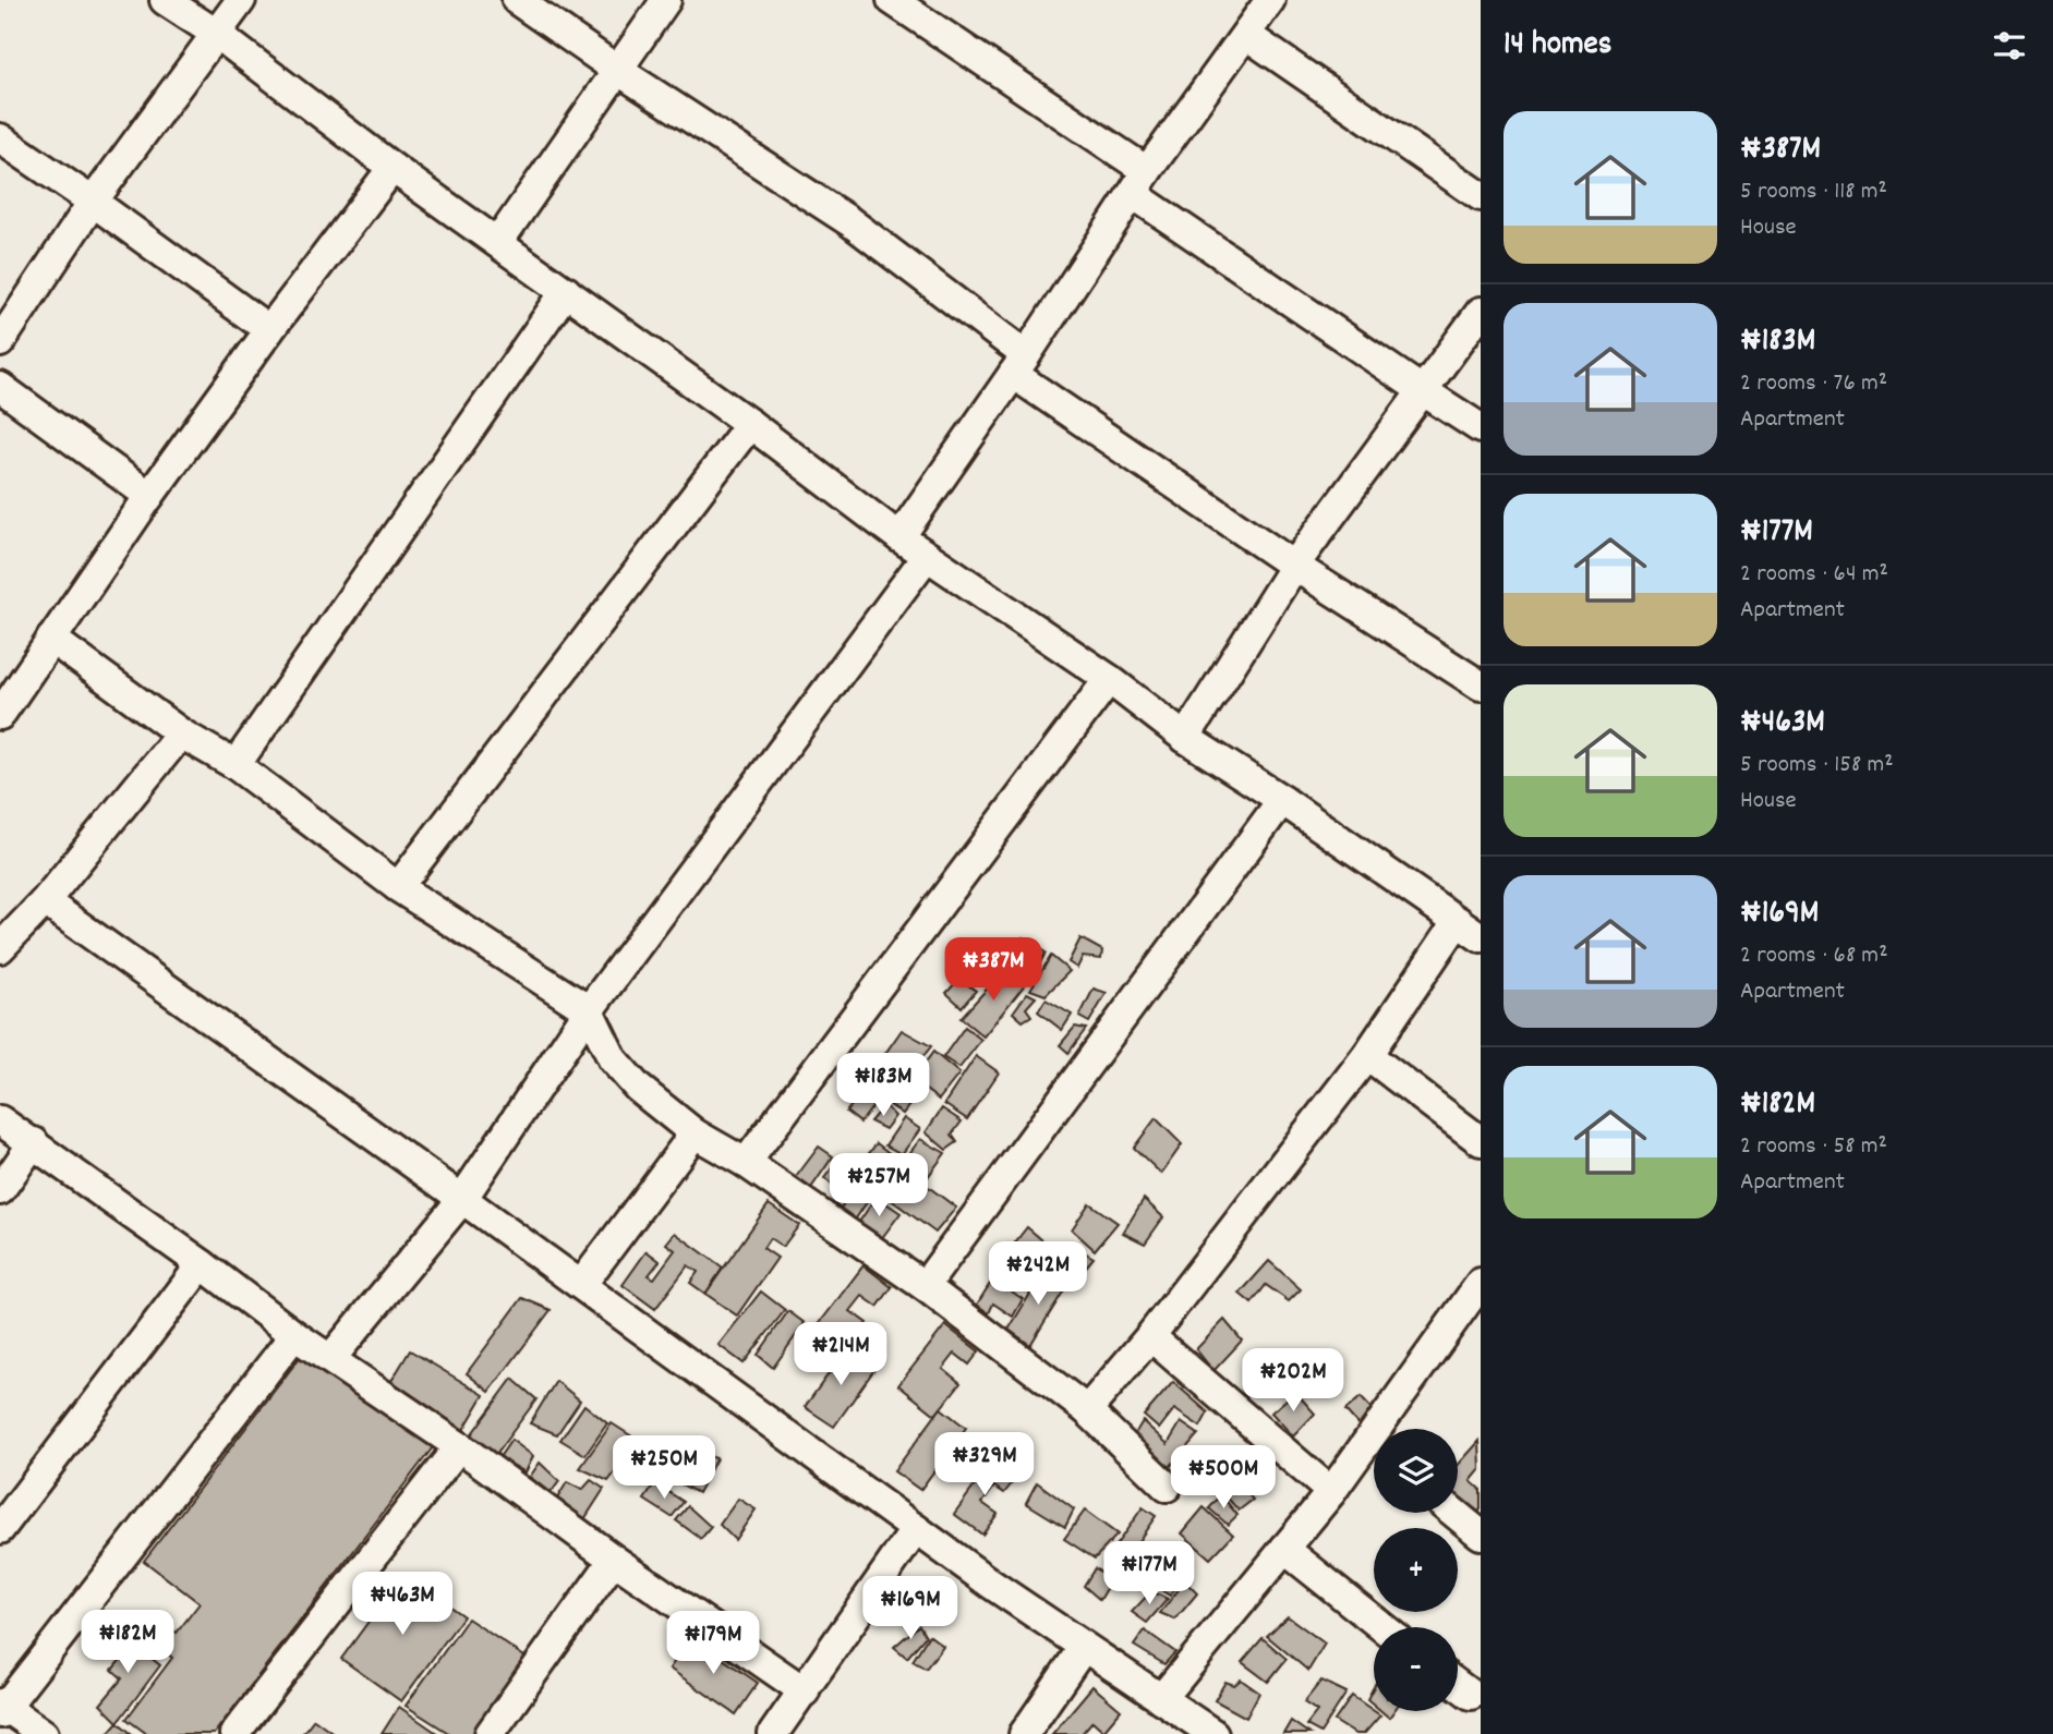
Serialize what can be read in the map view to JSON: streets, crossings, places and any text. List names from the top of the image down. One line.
{"page":{"heading":"14 homes","list":[{"name":"₦387M","note":"5 rooms · 118 m² · House"},{"name":"₦183M","note":"2 rooms · 76 m² · Apartment"},{"name":"₦177M","note":"2 rooms · 64 m² · Apartment"},{"name":"₦463M","note":"5 rooms · 158 m² · House"},{"name":"₦169M","note":"2 rooms · 68 m² · Apartment"},{"name":"₦182M","note":"2 rooms · 58 m² · Apartment"}],"price":["₦387M","₦183M","₦257M","₦242M","₦214M","₦202M","₦329M","₦250M","₦500M","₦177M","₦463M","₦169M","₦182M","₦179M"],"map_buttons":["+","−"]}}
